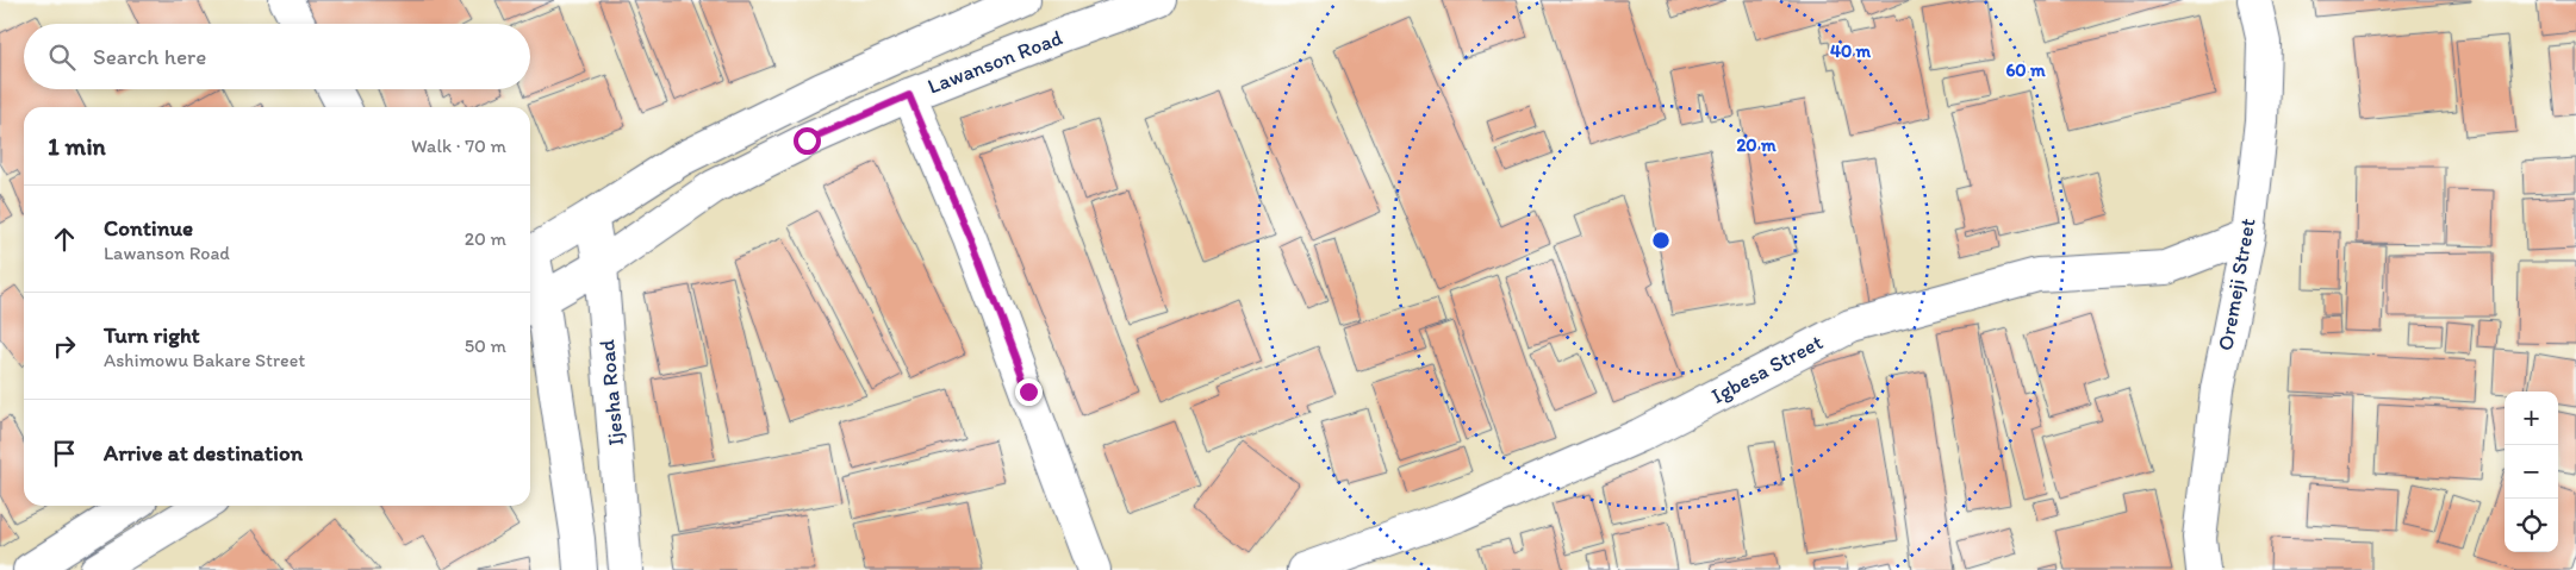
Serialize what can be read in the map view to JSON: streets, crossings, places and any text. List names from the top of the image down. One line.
{"streets":{"street":["Lawanson Road","Oremeji Street","Igbesa Street","Ijesha Road"]},"crossings":[["Lawanson Road","Ijesha Road"],["Oremeji Street","Igbesa Street"]],"page":{"search":"Search here","heading":["1 min","Walk · 70 m"],"list":[["Continue","Lawanson Road","20 m"],["Turn right","Ashimowu Bakare Street","50 m"],"Arrive at destination"],"map_buttons":["+","−"]},"rings":["40 m","60 m","20 m"]}
